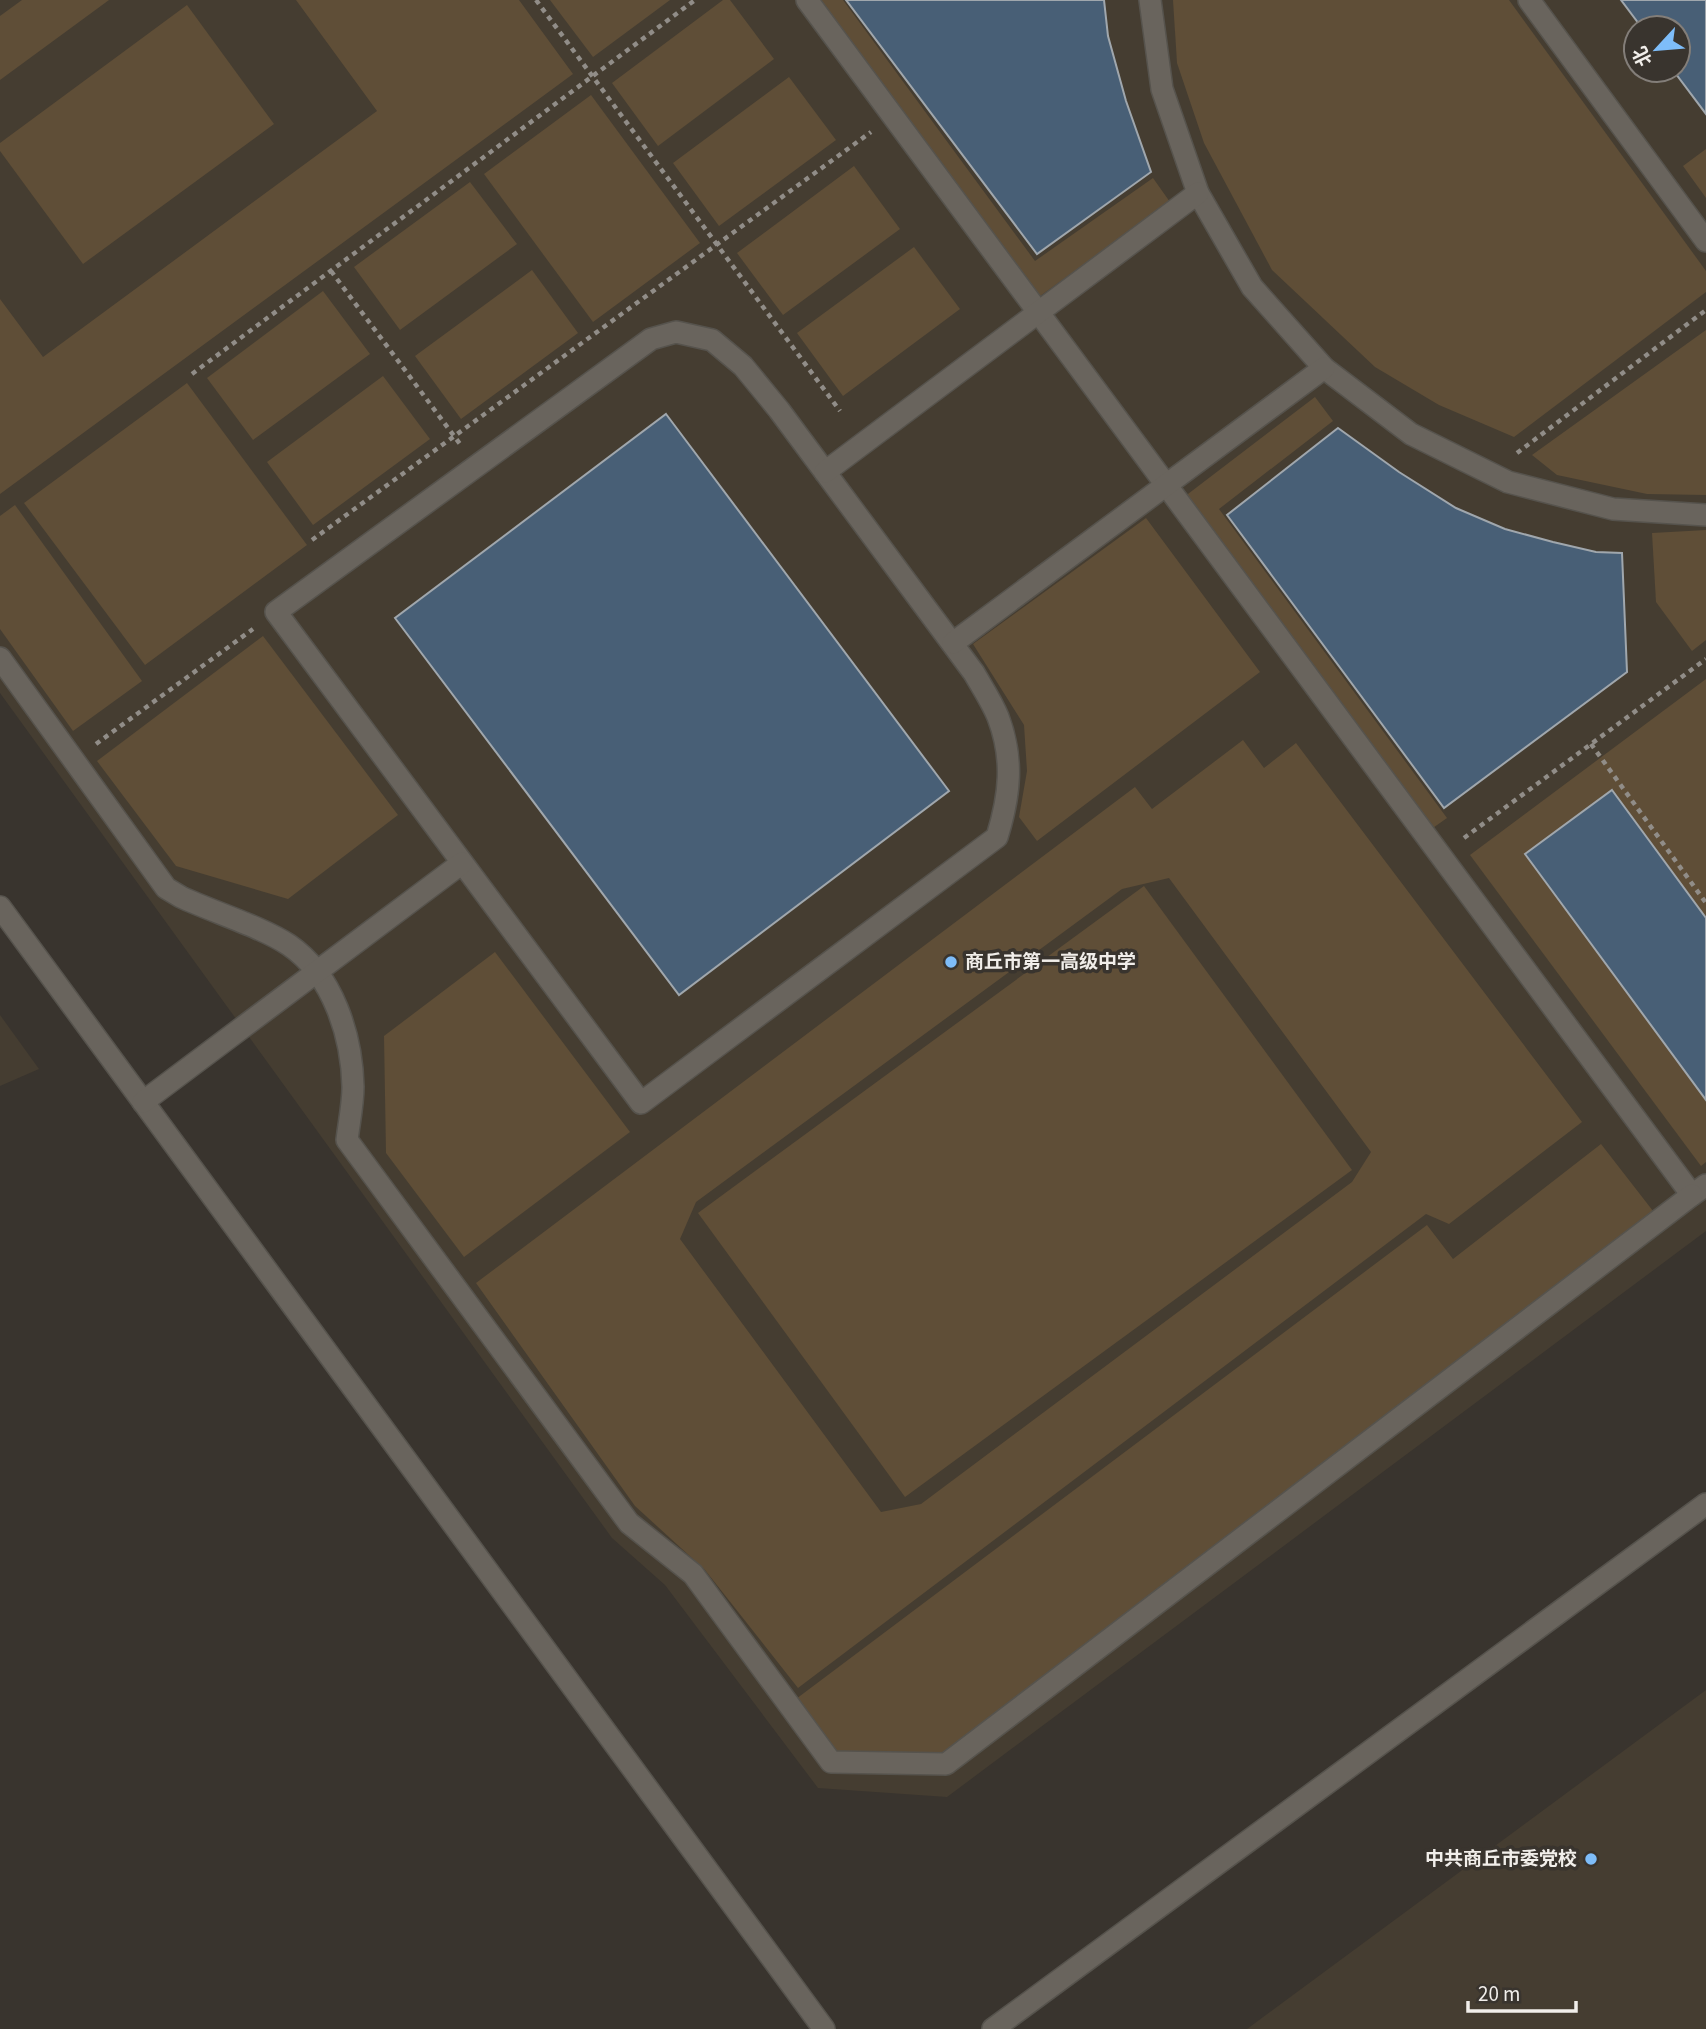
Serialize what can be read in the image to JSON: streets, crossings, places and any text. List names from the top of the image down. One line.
{"places":["商丘市第一高级中学","中共商丘市委党校"],"scale_bar":"20 m","north":"bottom left"}
